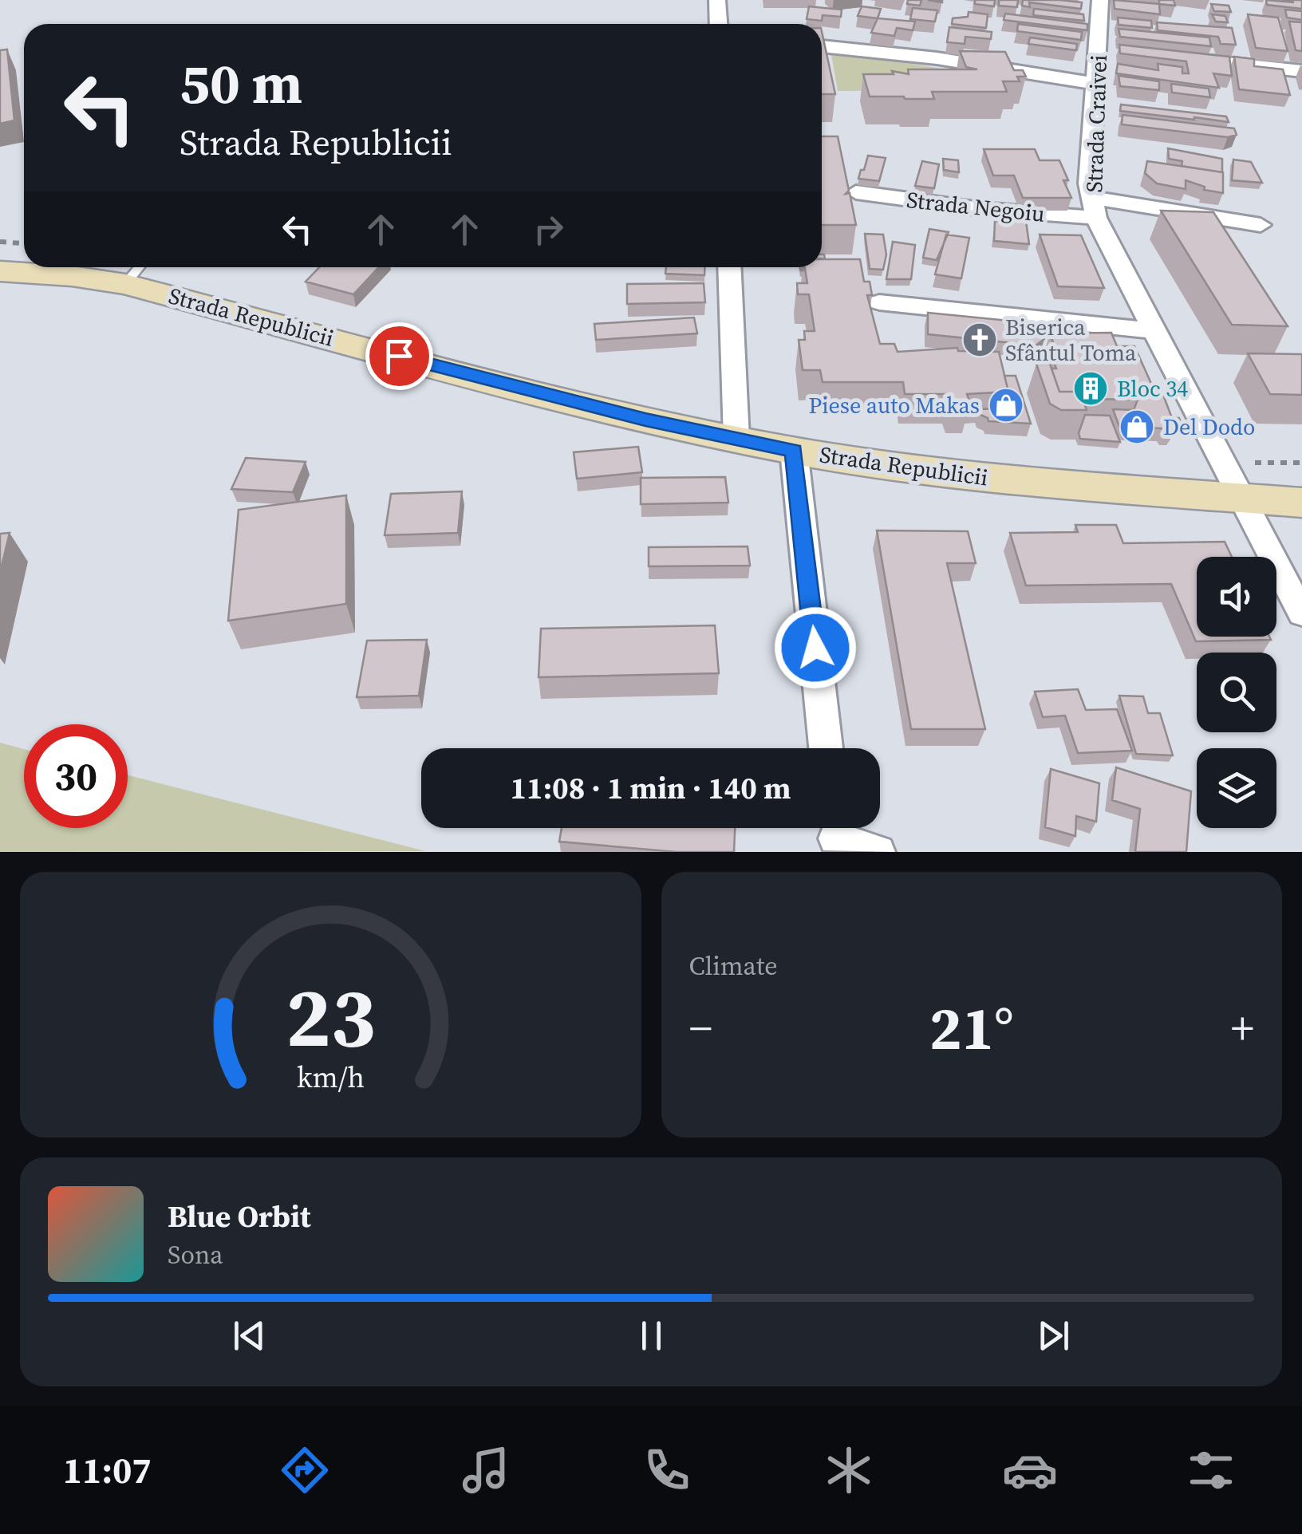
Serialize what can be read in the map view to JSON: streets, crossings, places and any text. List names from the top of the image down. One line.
{"streets":{"main road":["Strada Republicii"],"street":["Strada Craivei","Strada Negoiu"]},"crossings":[["Strada Craivei","Strada Negoiu"],["Strada Craivei","Strada Republicii"]],"places":{"church":["Biserica Sfântul Toma"],"building":["Bloc 34"],"shop":["Piese auto Makas","Del Dodo"]},"page":{"turn":["50 m","Strada Republicii"],"limit":"30","trip":"11:08 · 1 min · 140 m","tile":"Climate","heat":["−","21°","+"],"song":["Blue Orbit","Sona"],"tabs":"11:07","gauge":["23","km/h"]}}
